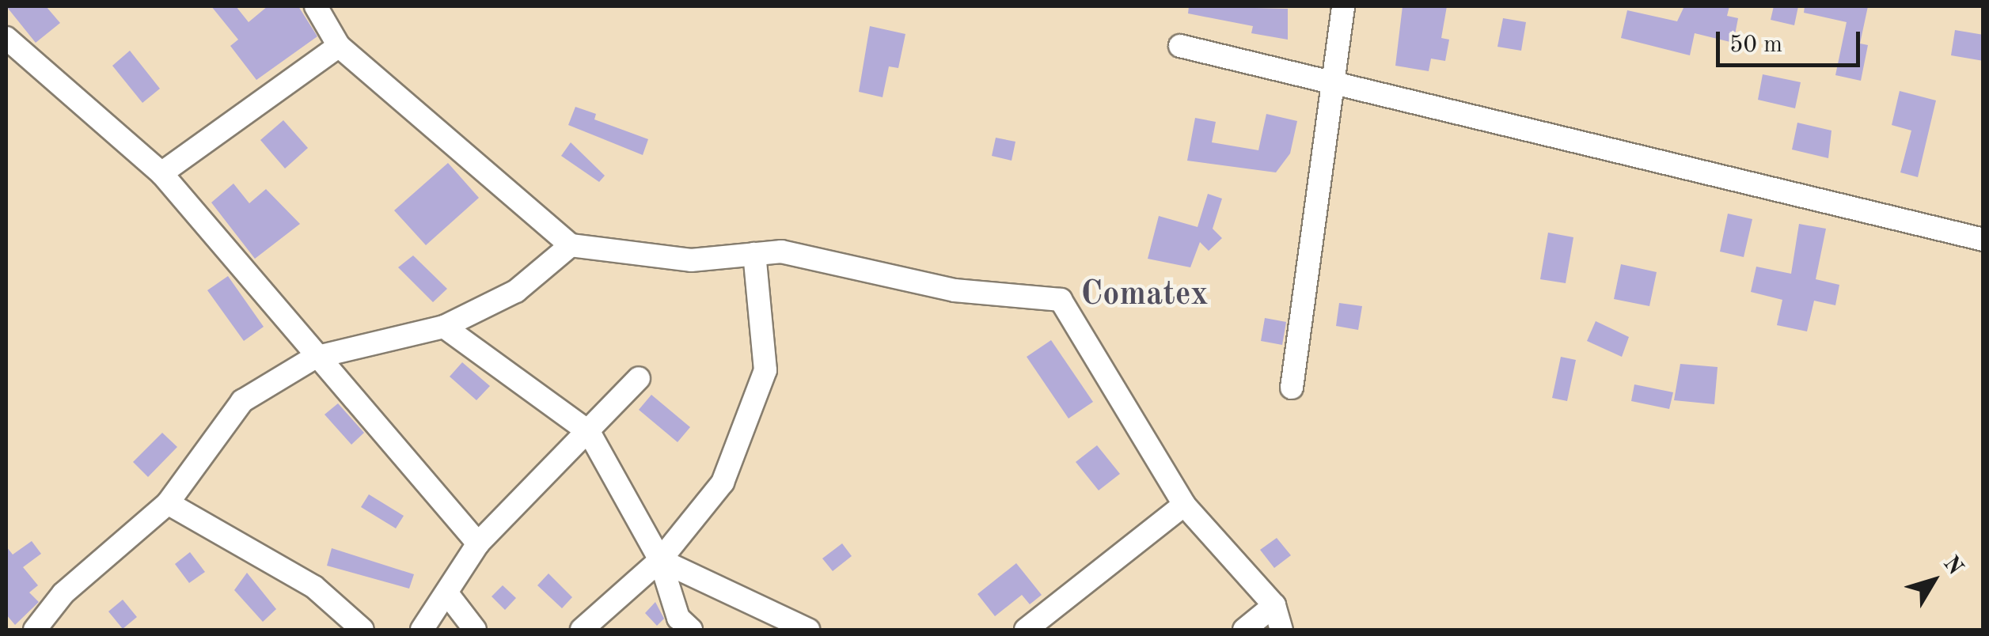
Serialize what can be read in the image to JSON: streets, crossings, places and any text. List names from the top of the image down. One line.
{"districts":["Comatex"],"scale_bar":"50 m","north":"top right"}
